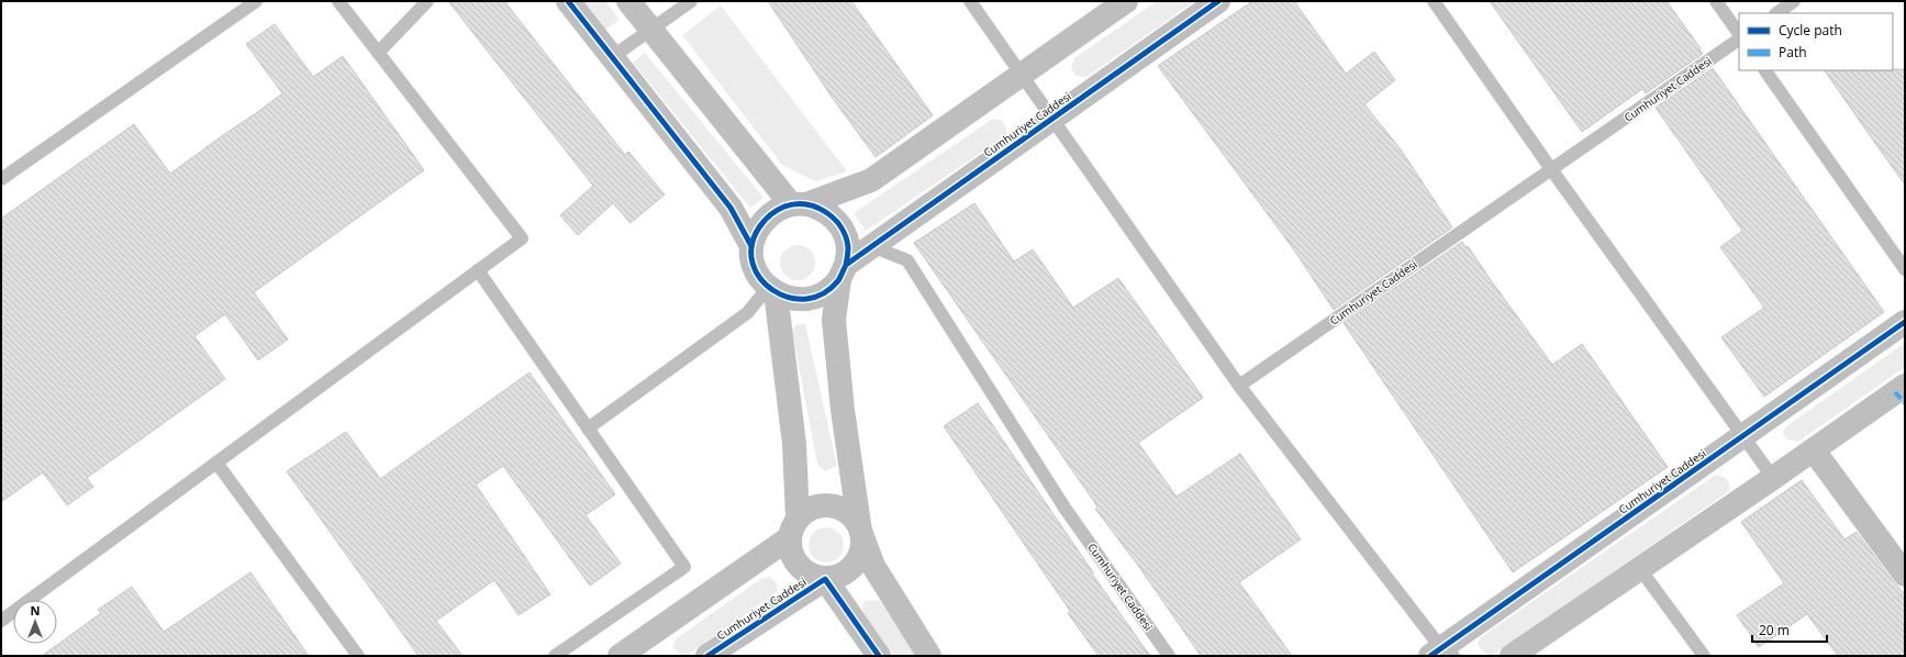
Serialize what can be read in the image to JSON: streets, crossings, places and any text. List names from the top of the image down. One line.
{"streets":{"street":["Cumhuriyet Caddesi"]},"legend":["Cycle path","Path"],"scale_bar":"20 m","north":"top"}
